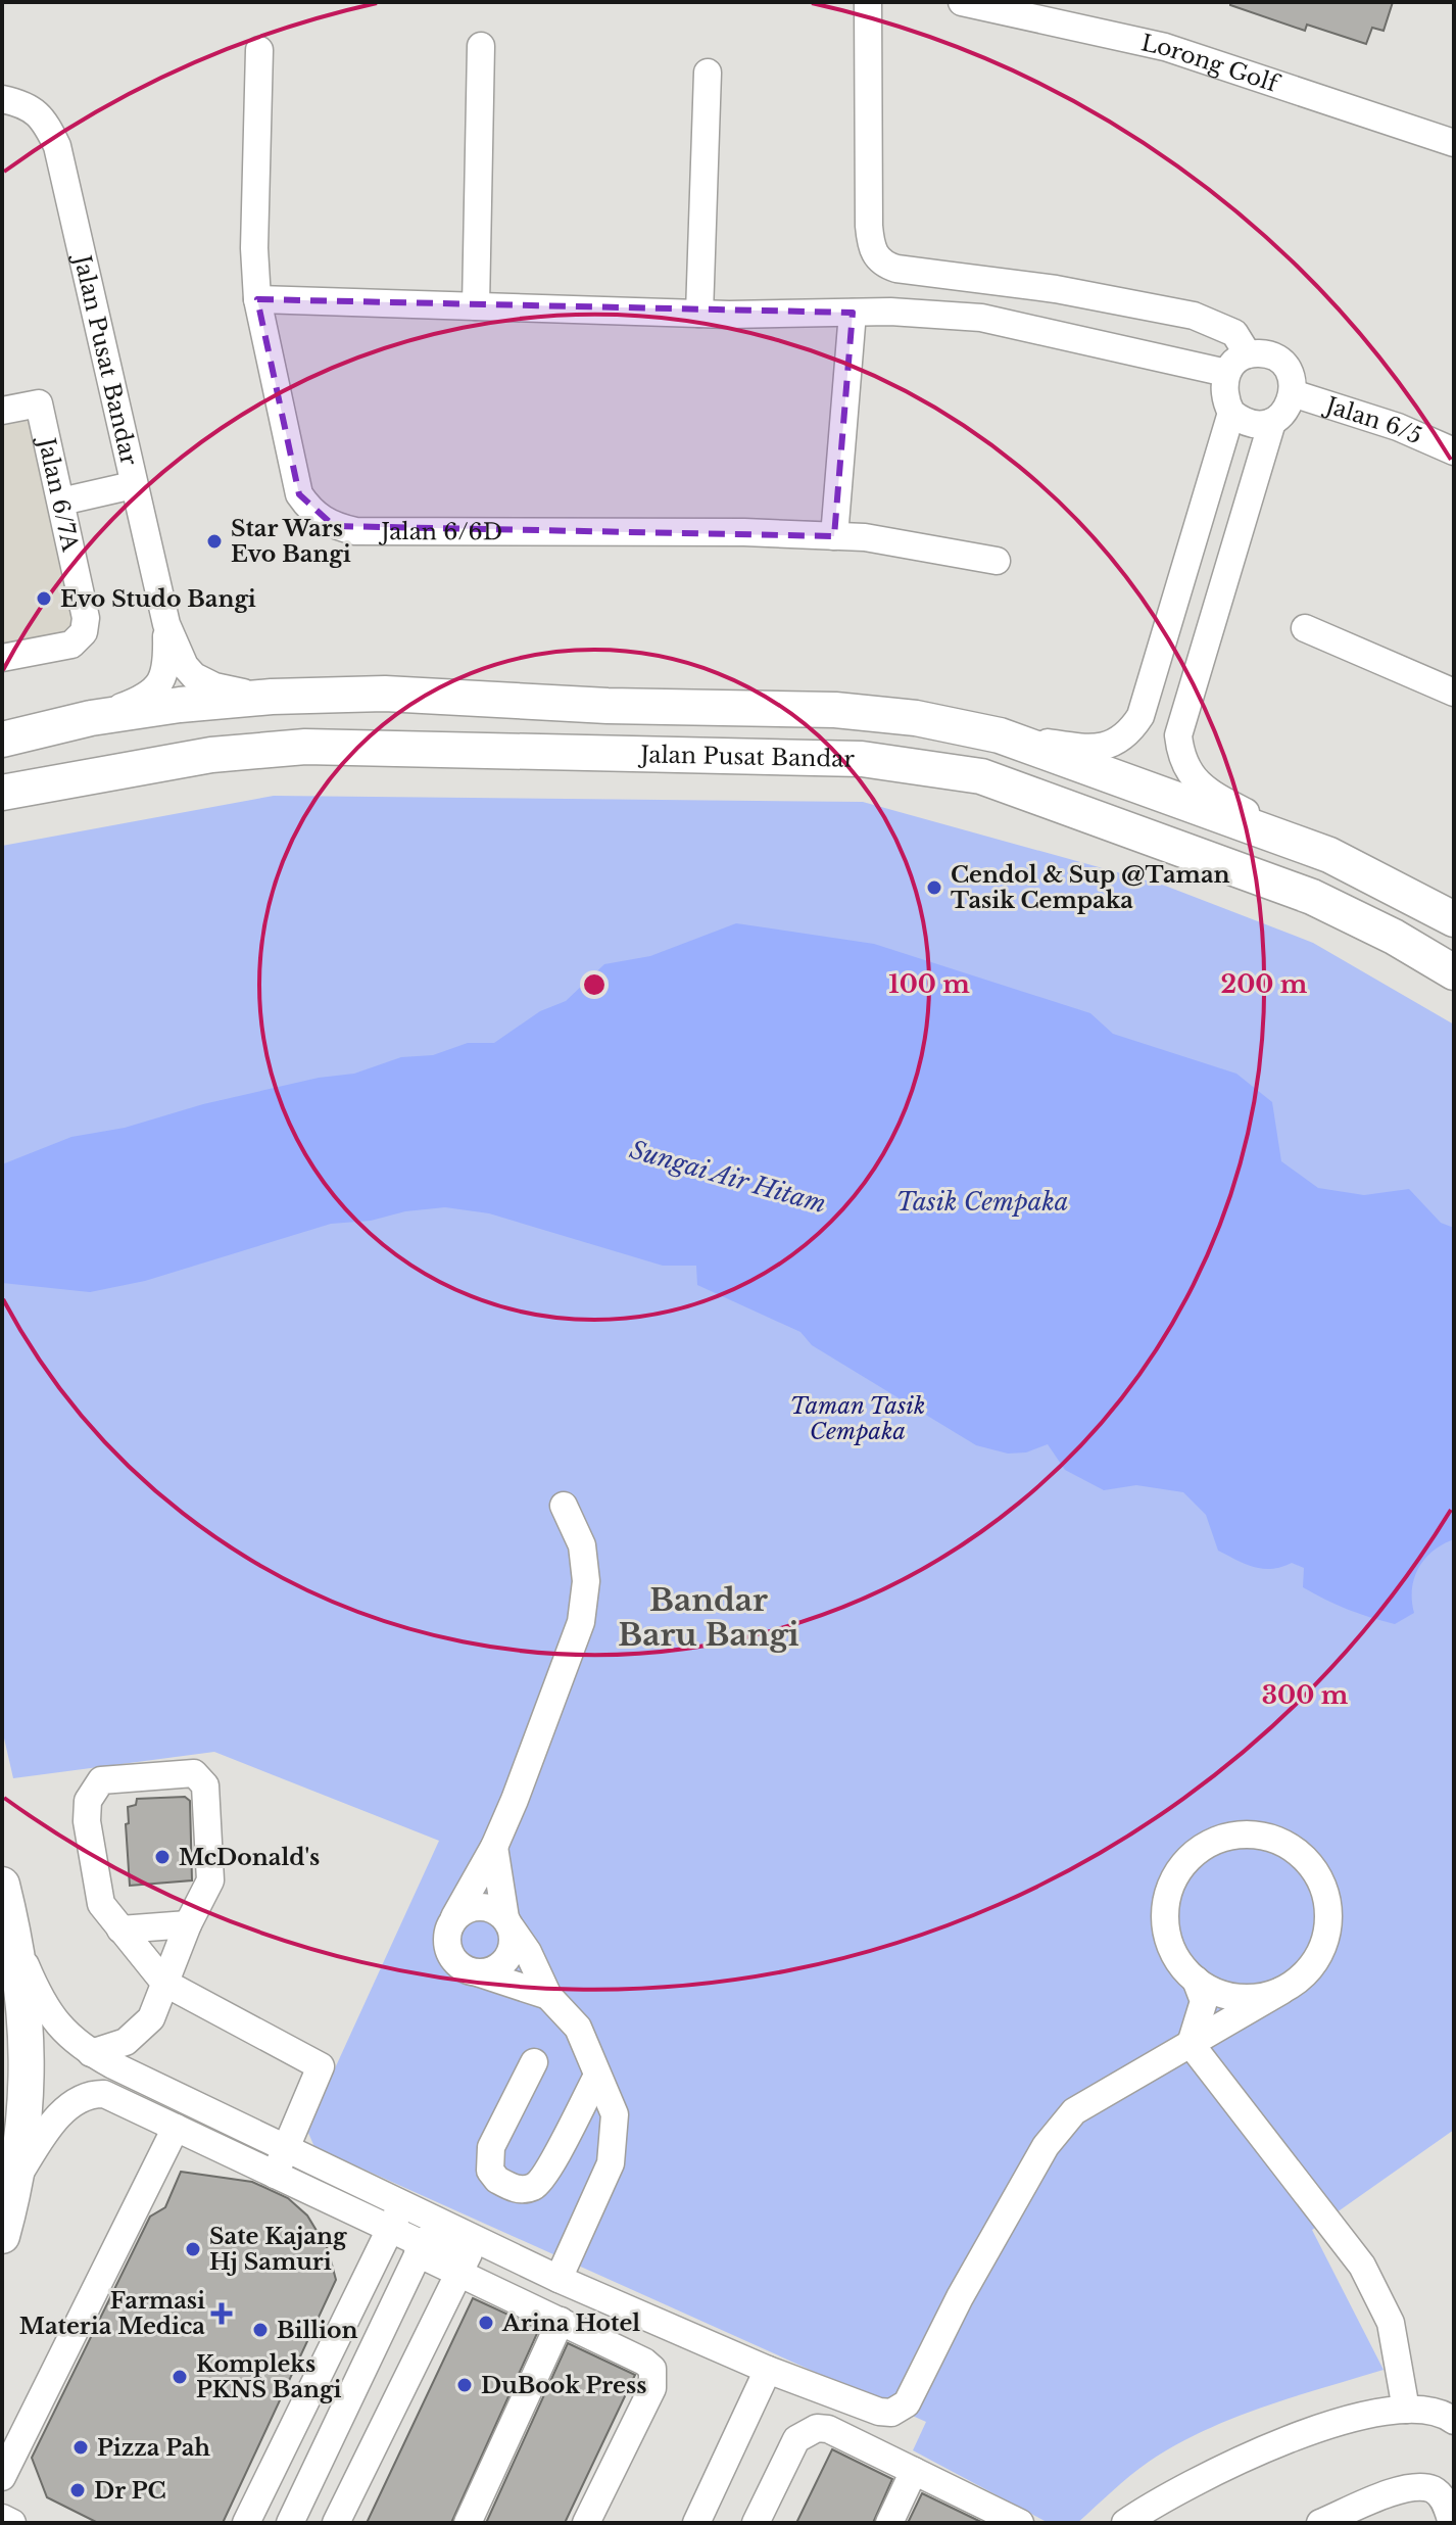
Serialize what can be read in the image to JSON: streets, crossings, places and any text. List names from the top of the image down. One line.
{"streets":{"main road":["Jalan Pusat Bandar"],"street":["Lorong Golf","Jalan 6/5","Jalan 6/7A","Jalan 6/6D"]},"districts":["Bandar Baru Bangi"],"water":["Sungai Air Hitam","Tasik Cempaka"],"parks":["Taman Tasik Cempaka"],"places":{"other":["Star Wars Evo Bangi","Evo Studo Bangi","Cendol & Sup @Taman Tasik Cempaka","McDonald's","Sate Kajang Hj Samuri","Arina Hotel","Billion","Kompleks PKNS Bangi","DuBook Press","Pizza Pah","Dr PC"],"health":["Farmasi Materia Medica"]},"rings":["100 m","200 m","300 m"]}
